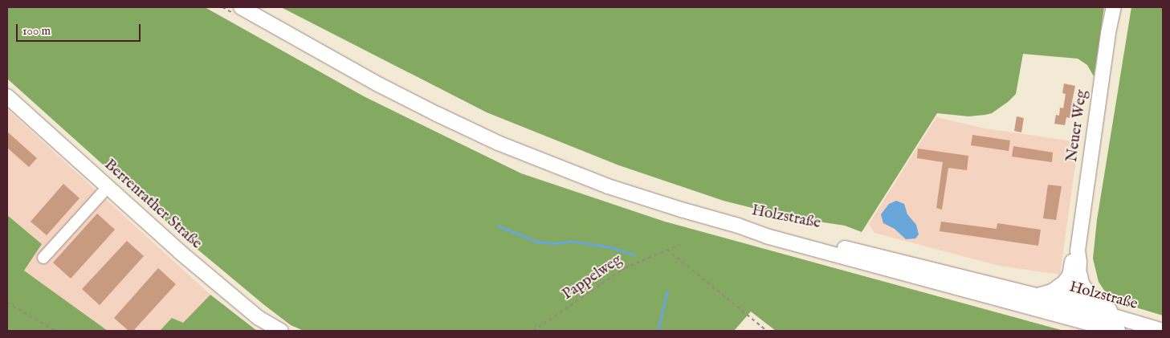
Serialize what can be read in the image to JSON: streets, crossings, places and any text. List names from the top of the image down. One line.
{"streets":{"main road":["Neuer Weg","Berrenrather Straße","Holzstraße"],"path":["Pappelweg"]},"crossings":[["Neuer Weg","Holzstraße"]],"scale_bar":"100 m"}
